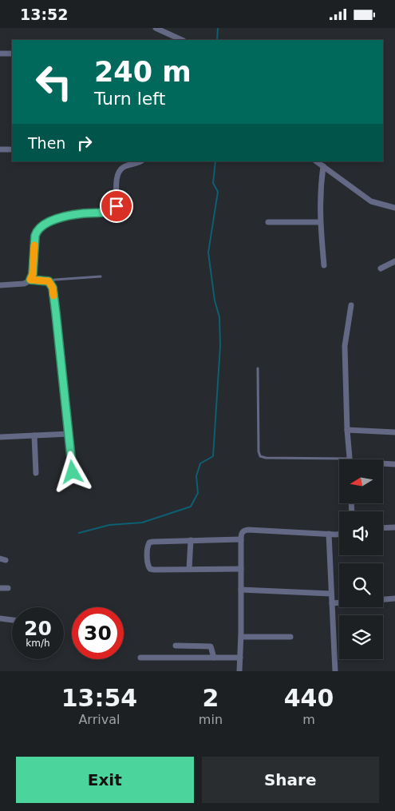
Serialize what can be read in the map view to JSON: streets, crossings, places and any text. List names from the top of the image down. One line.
{"north":"left","page":{"status":"13:52","turn":["240 m","Turn left"],"then":"Then","speed":"20 km/h","limit":"30","eta":["13:54","Arrival","2","min","440","m"],"buttons":["Exit","Share"]}}
